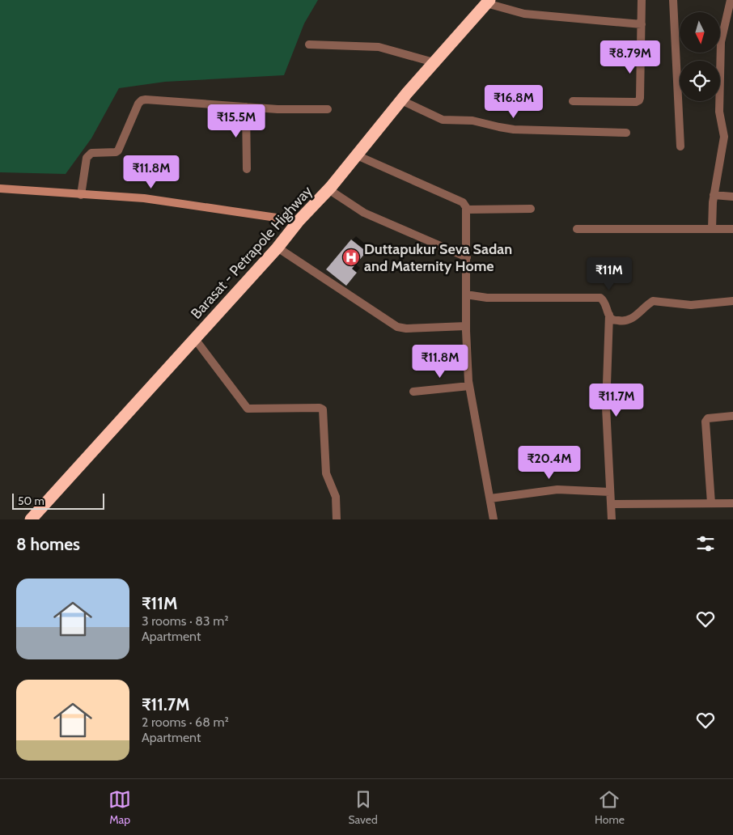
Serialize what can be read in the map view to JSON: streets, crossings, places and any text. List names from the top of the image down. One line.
{"streets":{"highway":["Barasat - Petrapole Highway"]},"places":{"hospital":["Duttapukur Seva Sadan and Maternity Home"]},"scale_bar":"50 m","north":"bottom","page":{"price":["₹8.79M","₹16.8M","₹15.5M","₹11.8M","₹11M","₹11.8M","₹11.7M","₹20.4M"],"scale":"50 m","heading":"8 homes","list":[{"name":"₹11M","note":"3 rooms · 83 m² · Apartment"},{"name":"₹11.7M","note":"2 rooms · 68 m² · Apartment"}],"tabs":["Map","Saved","Home"]}}
